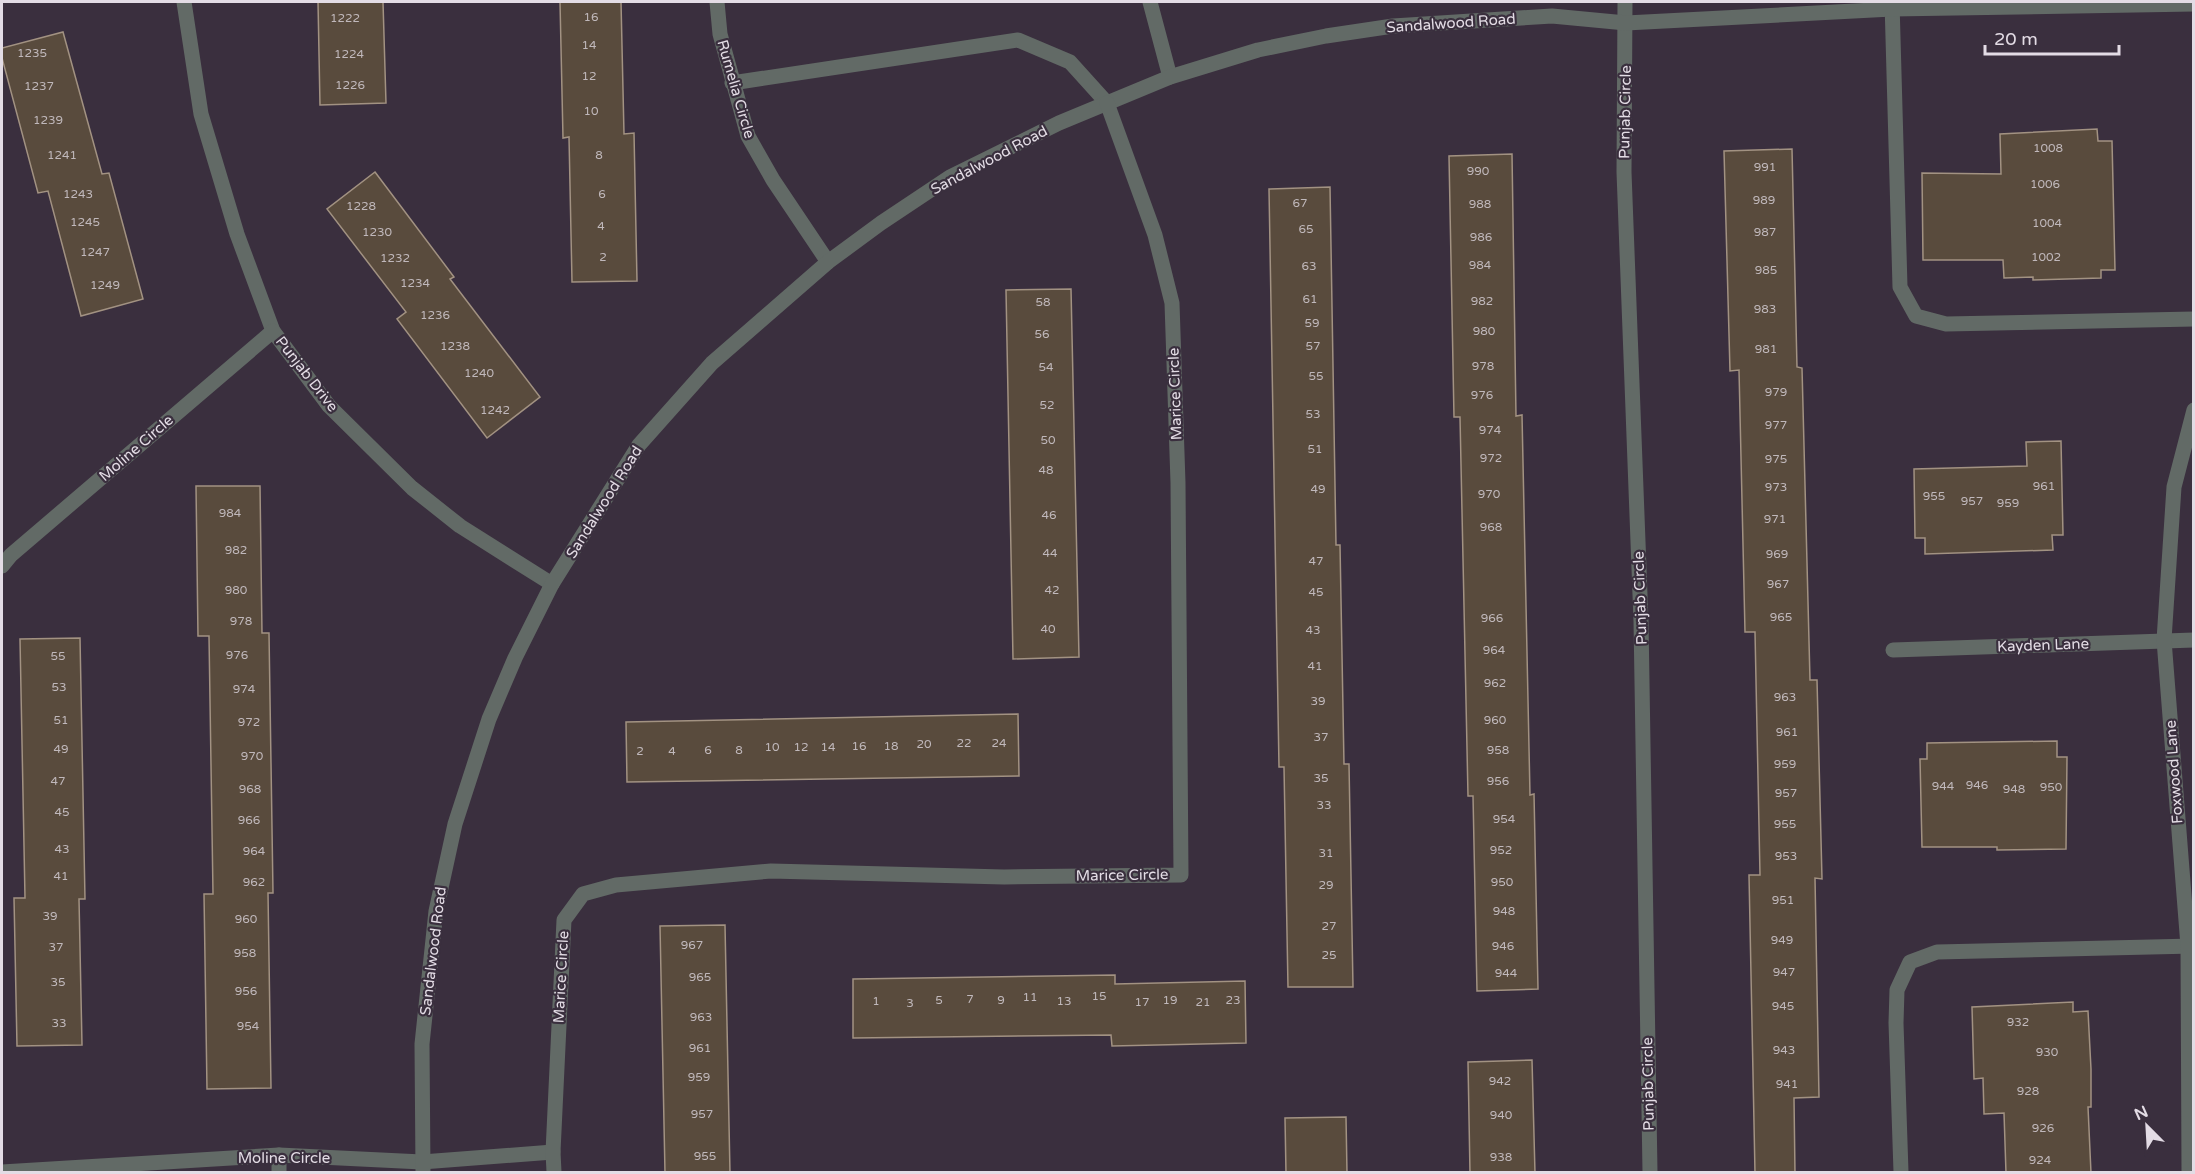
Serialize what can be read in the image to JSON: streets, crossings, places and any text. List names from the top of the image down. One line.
{"streets":{"street":["Sandalwood Road","Rumelia Circle","Punjab Circle","Punjab Drive","Marice Circle","Moline Circle","Kayden Lane","Foxwood Lane"]},"crossings":[["Sandalwood Road","Rumelia Circle"],["Sandalwood Road","Punjab Circle"],["Sandalwood Road","Punjab Drive"],["Sandalwood Road","Marice Circle"],["Sandalwood Road","Moline Circle"],["Punjab Drive","Moline Circle"],["Kayden Lane","Foxwood Lane"]],"house_numbers":["16","1222","14","1235","1224","12","1226","1237","10","1239","1008","1241","8","991","990","1006","1243","6","989","67","988","1228","1245","1004","4","65","1230","987","986","1247","2","1002","1232","984","63","985","1234","1249","61","982","58","983","1236","59","980","56","1238","57","981","978","54","1240","55","979","976","52","1242","53","977","974","50","51","972","975","48","961","973","49","970","955","957","959","984","46","971","968","982","44","969","47","967","980","42","45","965","966","978","40","43","964","976","55","41","962","53","974","963","39","51","960","972","961","37","22","24","20","16","18","10","12","14","49","6","8","958","2","4","970","959","35","47","956","946","944","950","968","948","957","33","45","954","966","955","43","952","964","31","953","41","962","950","29","951","948","39","960","27","949","967","946","37","958","25","947","944","965","35","956","15","11","7","5","9","19","23","1","13","17","21","3","945","963","932","33","954","961","943","930","959","942","941","928","957","940","926","955","938","924"],"scale_bar":"20 m","north":"top left"}
